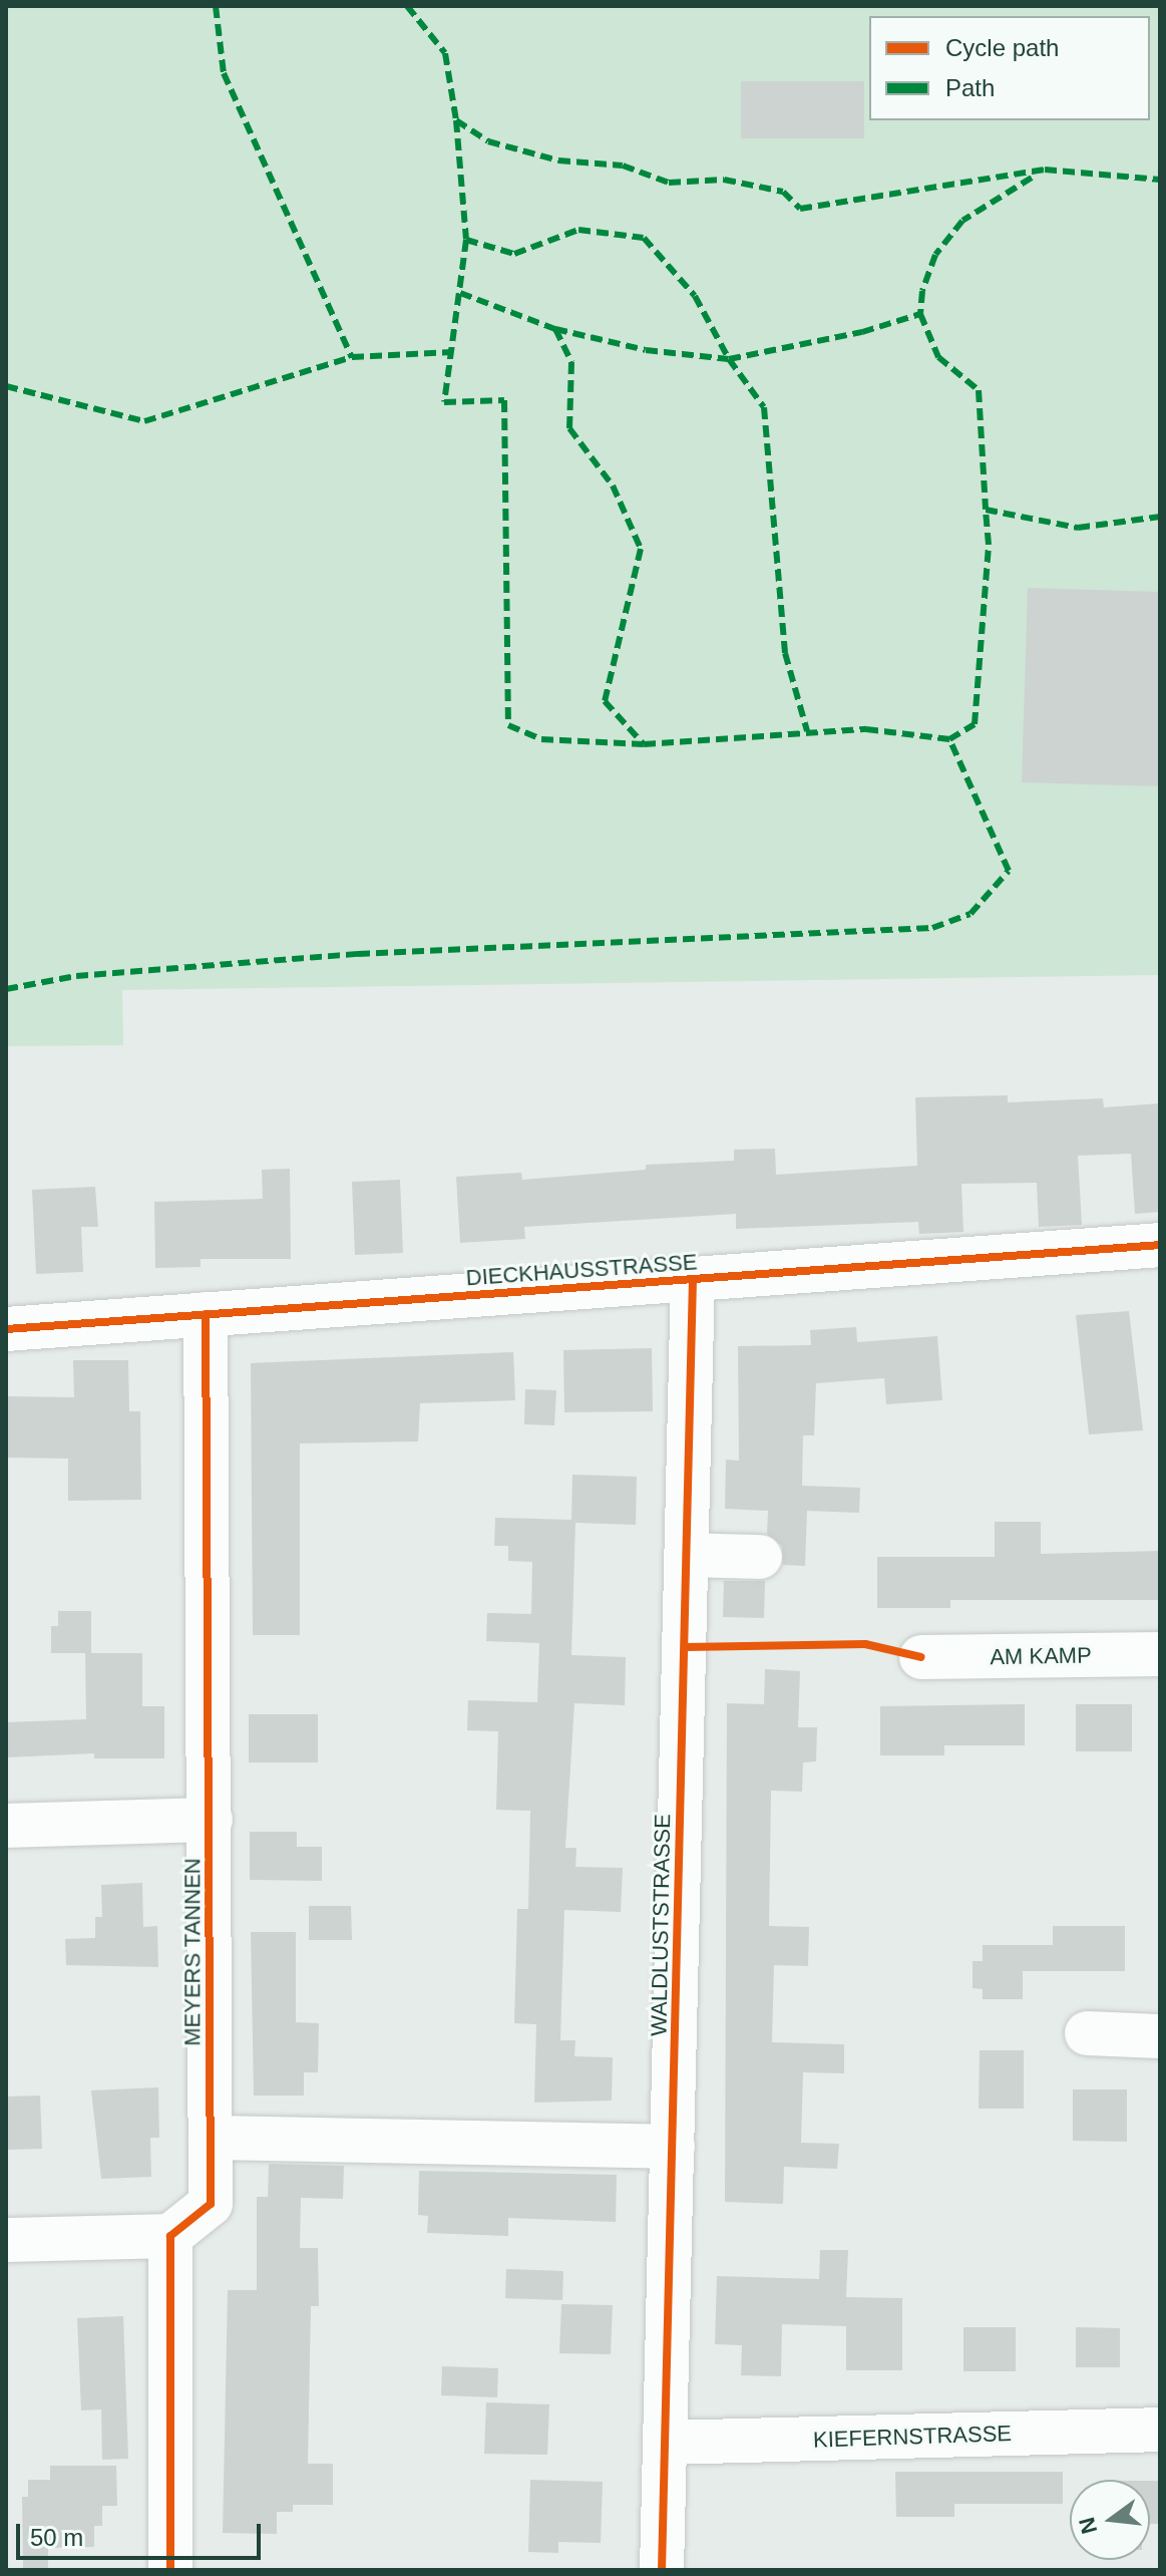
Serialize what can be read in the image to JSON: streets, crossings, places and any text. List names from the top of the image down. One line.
{"streets":{"street":["DIECKHAUSSTRASSE","AM KAMP","WALDLUSTSTRASSE","MEYERS TANNEN","KIEFERNSTRASSE"]},"crossings":[["DIECKHAUSSTRASSE","WALDLUSTSTRASSE"],["DIECKHAUSSTRASSE","MEYERS TANNEN"],["WALDLUSTSTRASSE","KIEFERNSTRASSE"]],"legend":["Cycle path","Path"],"scale_bar":"50 m","north":"left"}
